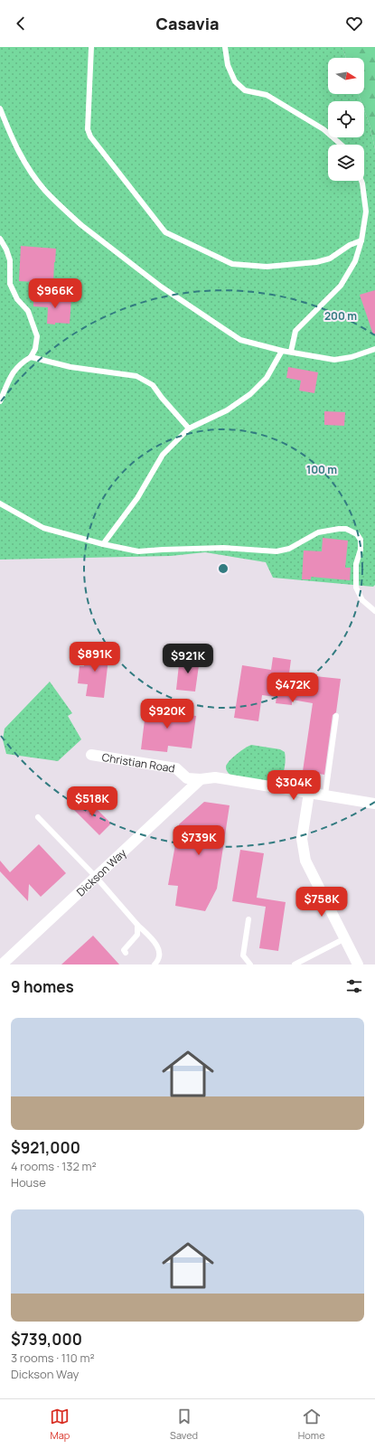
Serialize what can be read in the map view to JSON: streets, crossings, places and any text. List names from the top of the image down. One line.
{"streets":{"street":["Christian Road","Dickson Way"]},"crossings":[["Christian Road","Dickson Way"]],"north":"right","page":{"header":"Casavia","price":["$966K","$891K","$921K","$472K","$920K","$304K","$518K","$739K","$758K"],"heading":"9 homes","list":[{"name":"$921,000","note":"4 rooms · 132 m² · House"},{"name":"$739,000","note":"3 rooms · 110 m² · Dickson Way"}],"tabs":["Map","Saved","Home"]},"rings":["200 m","100 m"]}
